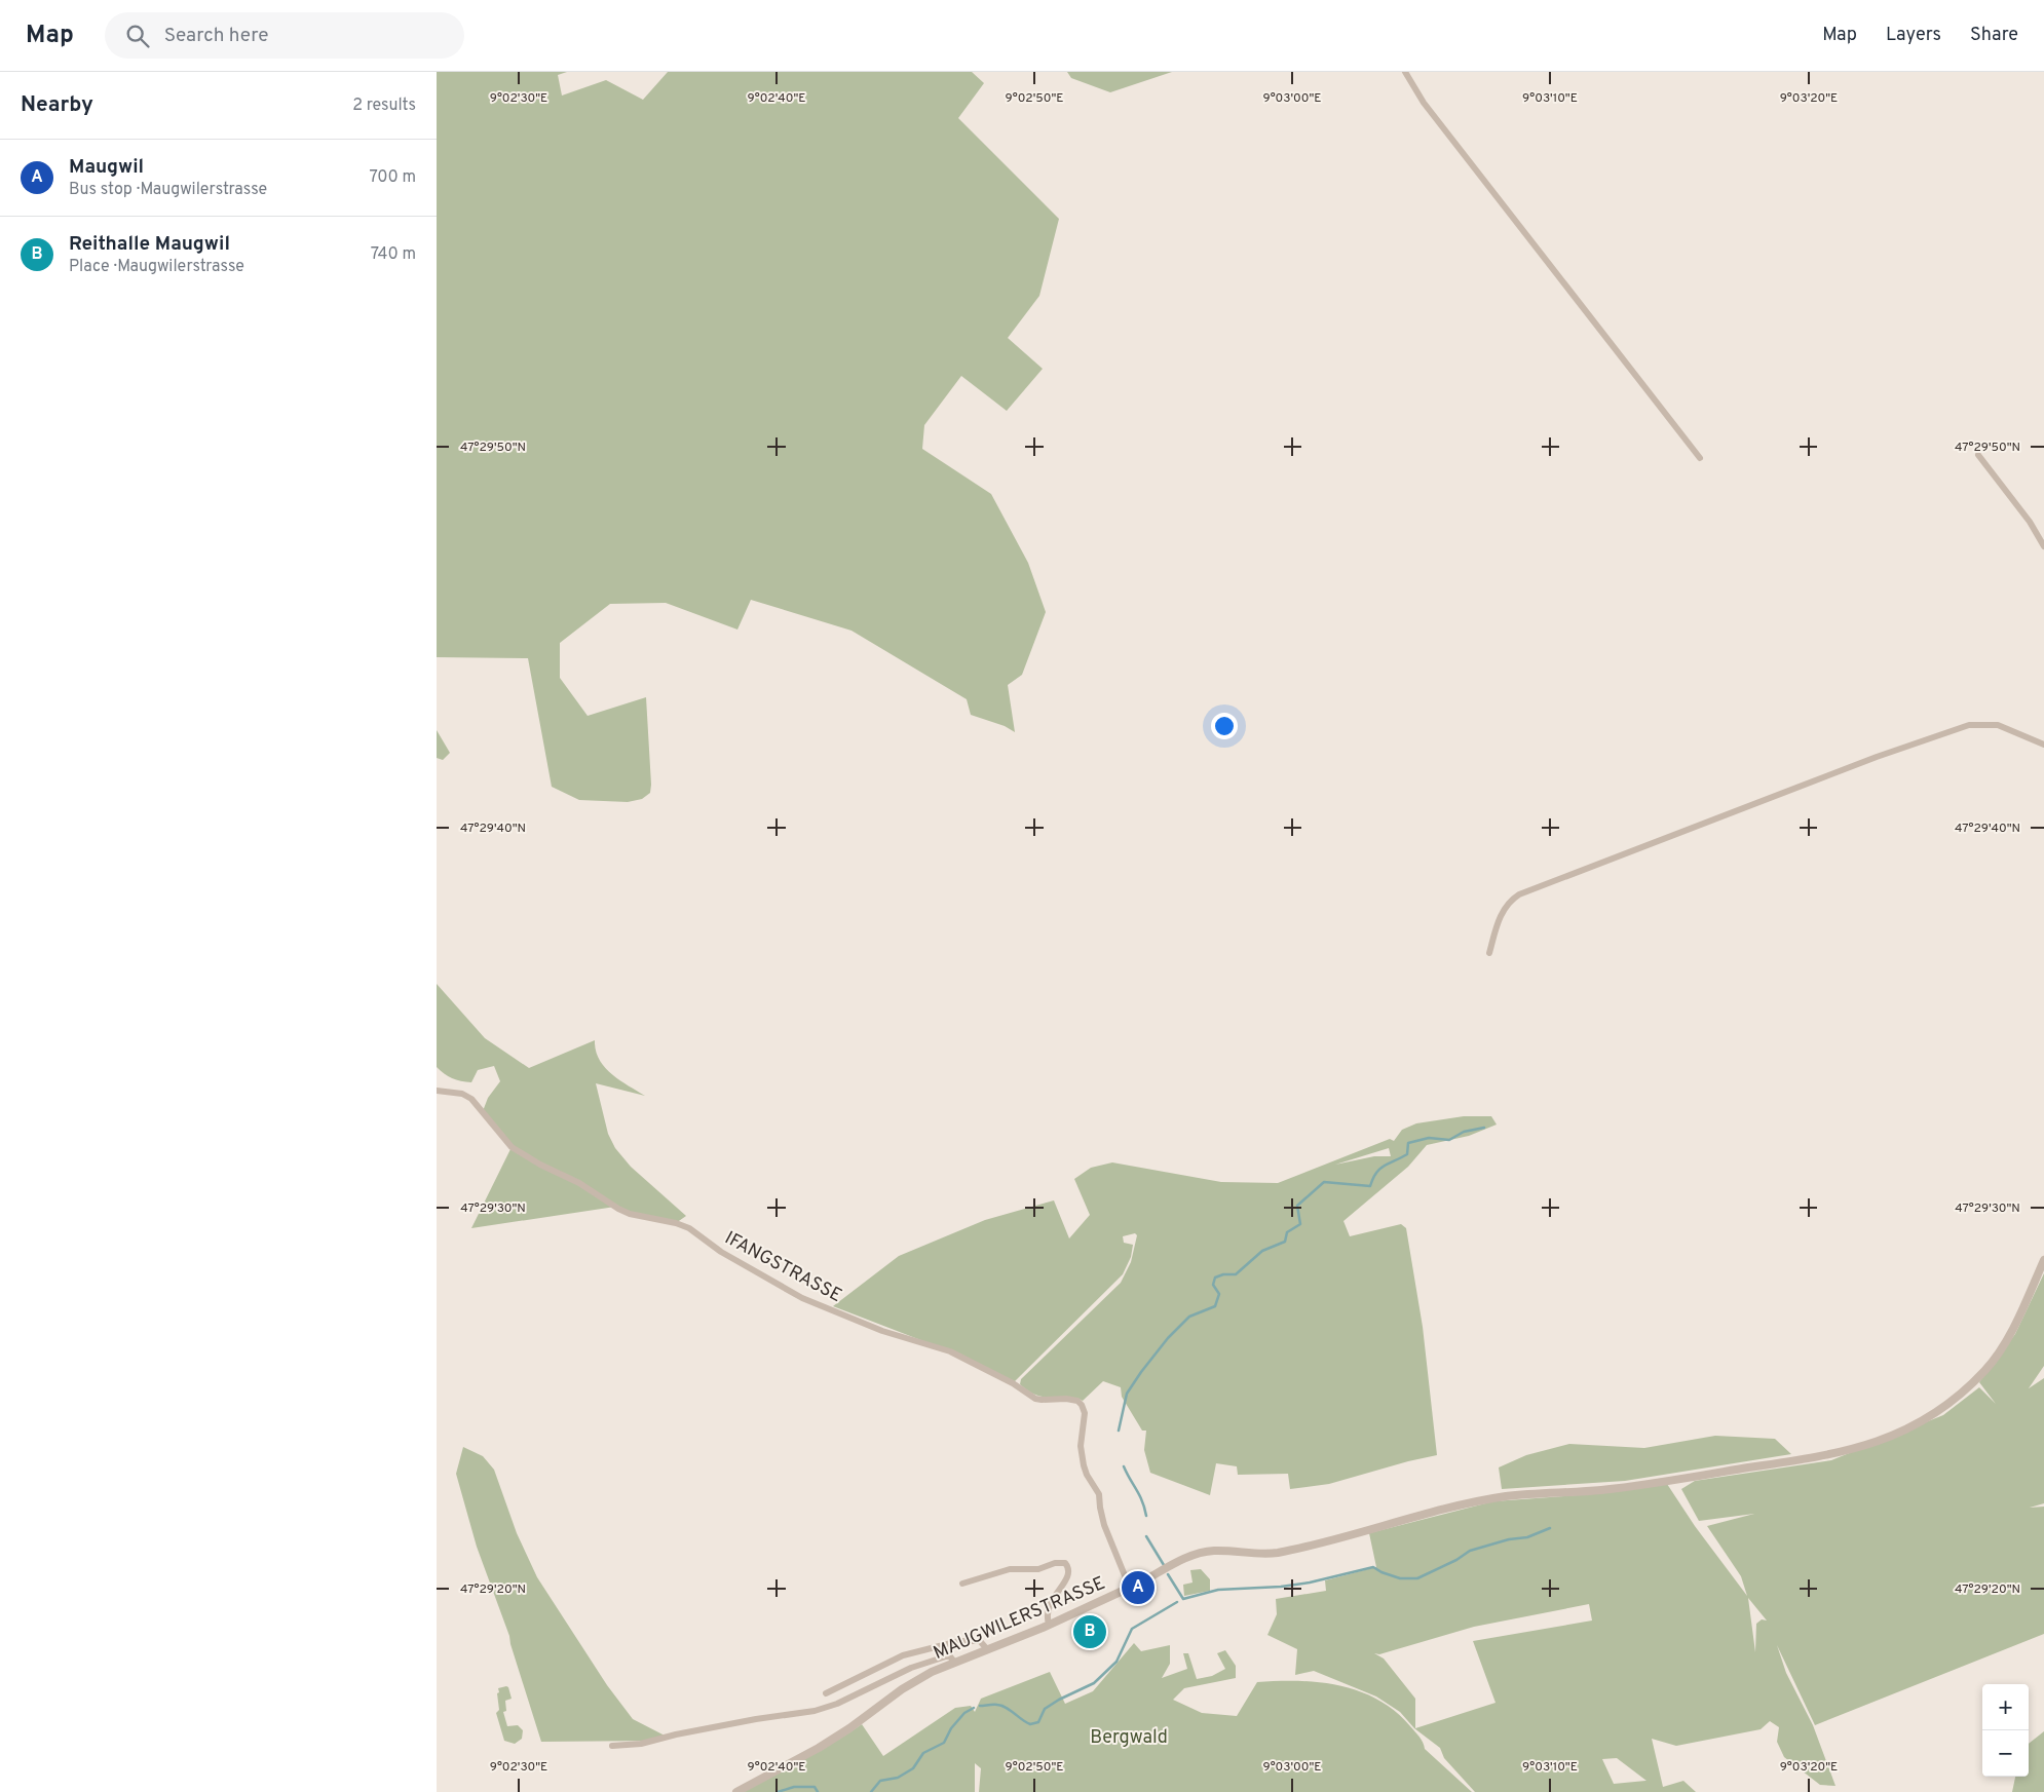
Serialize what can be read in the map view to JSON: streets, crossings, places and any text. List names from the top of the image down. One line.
{"streets":{"street":["IFANGSTRASSE","MAUGWILERSTRASSE"]},"crossings":[["IFANGSTRASSE","MAUGWILERSTRASSE"]],"parks":["Bergwald"],"page":{"header":"Map","search":"Search here","nav":["Map","Layers","Share"],"heading":["Nearby","2 results"],"list":[{"mark":"A","name":"Maugwil","note":"Bus stop · Maugwilerstrasse","value":"700 m"},{"mark":"B","name":"Reithalle Maugwil","note":"Place · Maugwilerstrasse","value":"740 m"}],"pins":["A","B"],"map_buttons":["+","−"]},"coordinates":["9°02'30\"E","9°02'40\"E","9°02'50\"E","9°03'00\"E","9°03'10\"E","9°03'20\"E","47°29'50\"N","47°29'40\"N","47°29'30\"N","47°29'20\"N"]}
